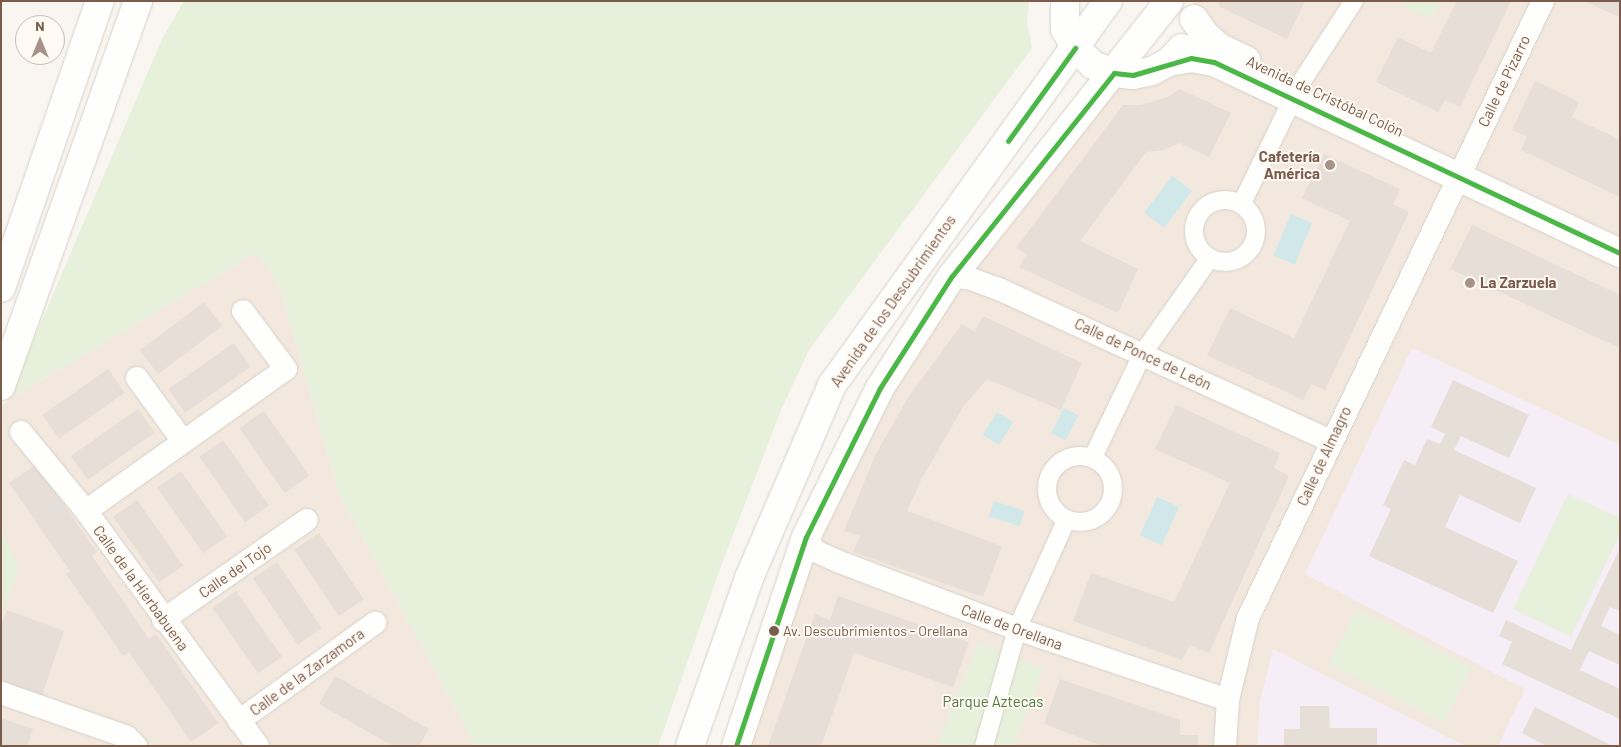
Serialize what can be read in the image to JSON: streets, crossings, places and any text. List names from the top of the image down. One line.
{"streets":{"street":["Calle de Pizarro","Avenida de Cristóbal Colón","Avenida de los Descubrimientos","Calle de Ponce de León","Calle de Almagro","Calle del Tojo","Calle de la Hierbabuena","Calle de Orellana","Calle de la Zarzamora"]},"crossings":[["Calle de Pizarro","Avenida de Cristóbal Colón"],["Calle de Pizarro","Calle de Almagro"],["Avenida de Cristóbal Colón","Calle de Almagro"],["Calle de Ponce de León","Calle de Almagro"],["Calle de Almagro","Calle de Orellana"],["Calle del Tojo","Calle de la Hierbabuena"],["Calle de la Hierbabuena","Calle de la Zarzamora"]],"parks":["Parque Aztecas"],"places":["Cafetería América","La Zarzuela","Av. Descubrimientos - Orellana"],"north":"top"}
